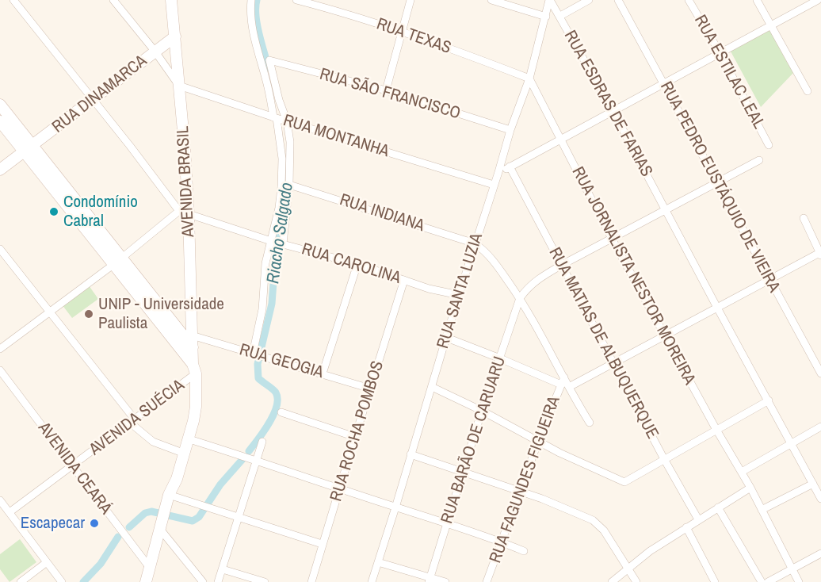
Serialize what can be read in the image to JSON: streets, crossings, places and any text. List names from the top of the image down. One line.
{"streets":{"street":["RUA TEXAS","RUA ESTILAC LEAL","RUA DINAMARCA","RUA SÃO FRANCISCO","RUA ESDRAS DE FARIAS","RUA MONTANHA","AVENIDA BRASIL","RUA PEDRO EUSTÁQUIO DE VIEIRA","RUA INDIANA","RUA CAROLINA","RUA JORNALISTA NESTOR MOREIRA","RUA SANTA LUZIA","RUA MATIAS DE ALBUQUERQUE","RUA GEOGIA","AVENIDA SUÉCIA","RUA ROCHA POMBOS","RUA BARÃO DE CARUARU","AVENIDA CEARÁ","RUA FAGUNDES FIGUEIRA"]},"crossings":[["RUA TEXAS","RUA JORNALISTA NESTOR MOREIRA"],["RUA TEXAS","RUA SANTA LUZIA"],["RUA DINAMARCA","AVENIDA BRASIL"],["RUA SÃO FRANCISCO","RUA MONTANHA"],["RUA SÃO FRANCISCO","RUA SANTA LUZIA"],["RUA ESDRAS DE FARIAS","RUA SANTA LUZIA"],["RUA MONTANHA","AVENIDA BRASIL"],["RUA MONTANHA","RUA SANTA LUZIA"],["AVENIDA BRASIL","RUA CAROLINA"],["AVENIDA BRASIL","RUA GEOGIA"],["AVENIDA BRASIL","AVENIDA SUÉCIA"],["AVENIDA BRASIL","AVENIDA CEARÁ"],["RUA INDIANA","RUA SANTA LUZIA"],["RUA CAROLINA","RUA SANTA LUZIA"],["RUA CAROLINA","RUA ROCHA POMBOS"],["RUA JORNALISTA NESTOR MOREIRA","RUA SANTA LUZIA"],["RUA GEOGIA","RUA ROCHA POMBOS"],["AVENIDA SUÉCIA","AVENIDA CEARÁ"]],"water":["Riacho Salgado"],"places":["Condomínio Cabral","UNIP - Universidade Paulista","Escapecar"]}
